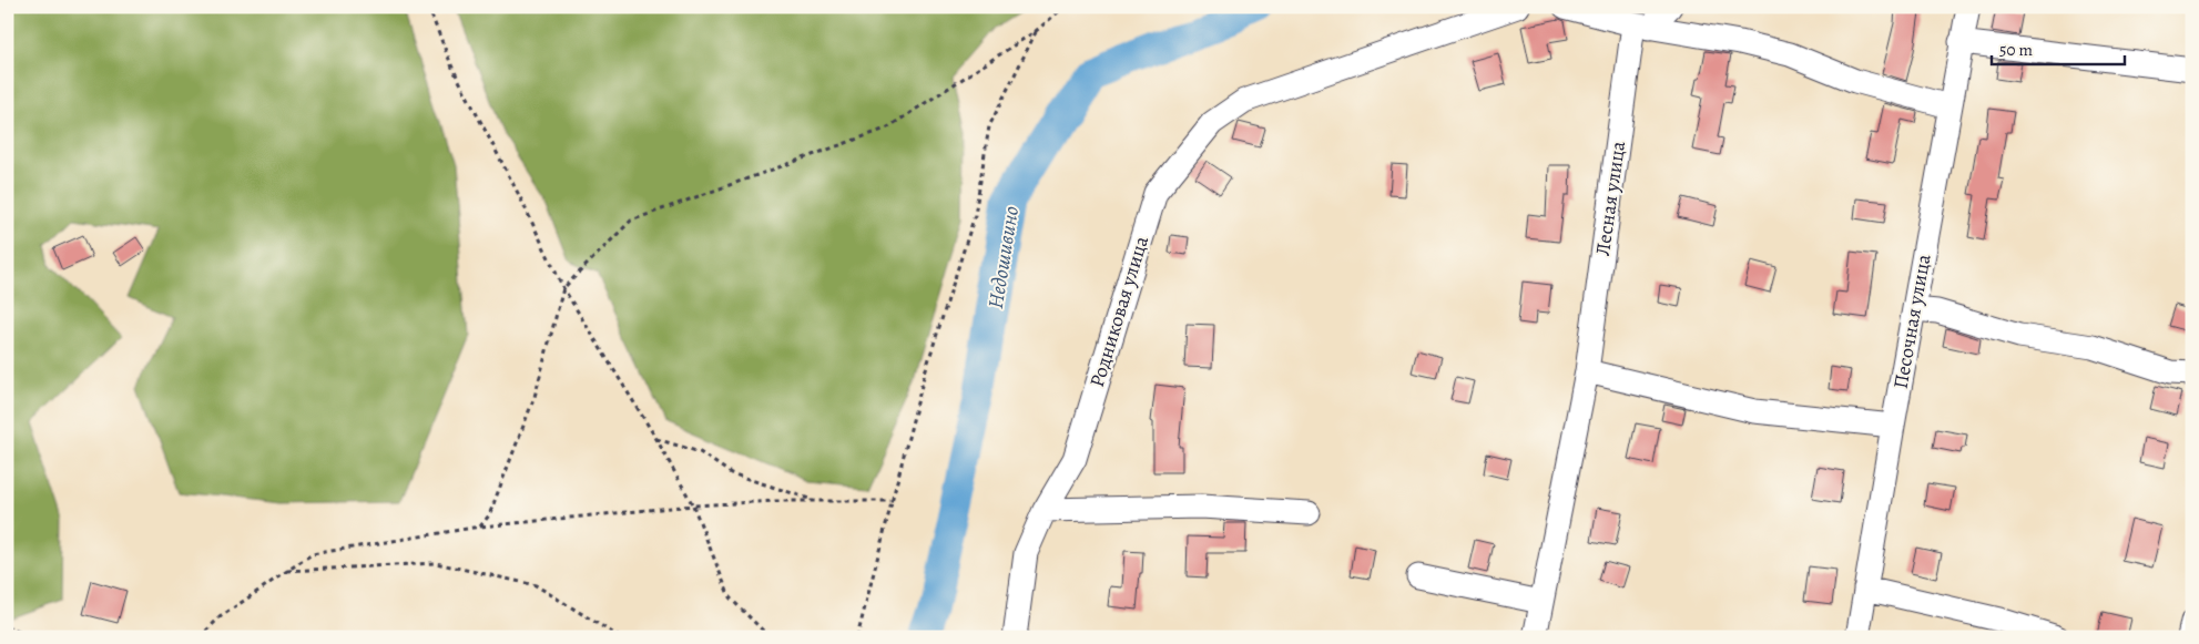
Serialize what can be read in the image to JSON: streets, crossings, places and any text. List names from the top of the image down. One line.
{"streets":{"street":["Лесная улица","Родниковая улица","Песочная улица"]},"water":["Недошивино"],"scale_bar":"50 m"}
